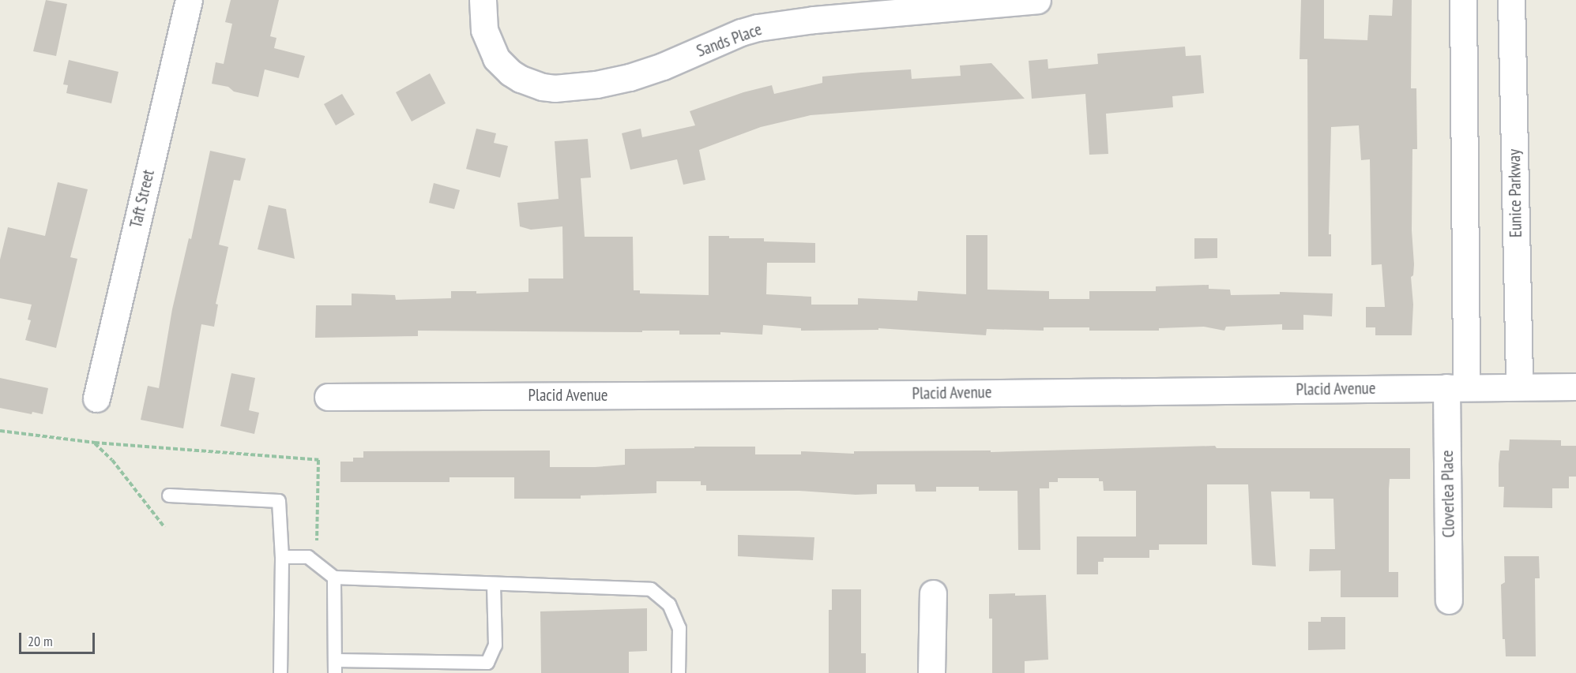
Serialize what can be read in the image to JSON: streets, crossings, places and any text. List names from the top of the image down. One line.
{"streets":{"street":["Sands Place","Eunice Parkway","Taft Street","Placid Avenue","Cloverlea Place"]},"crossings":[["Eunice Parkway","Placid Avenue"],["Placid Avenue","Cloverlea Place"]],"scale_bar":"20 m"}
